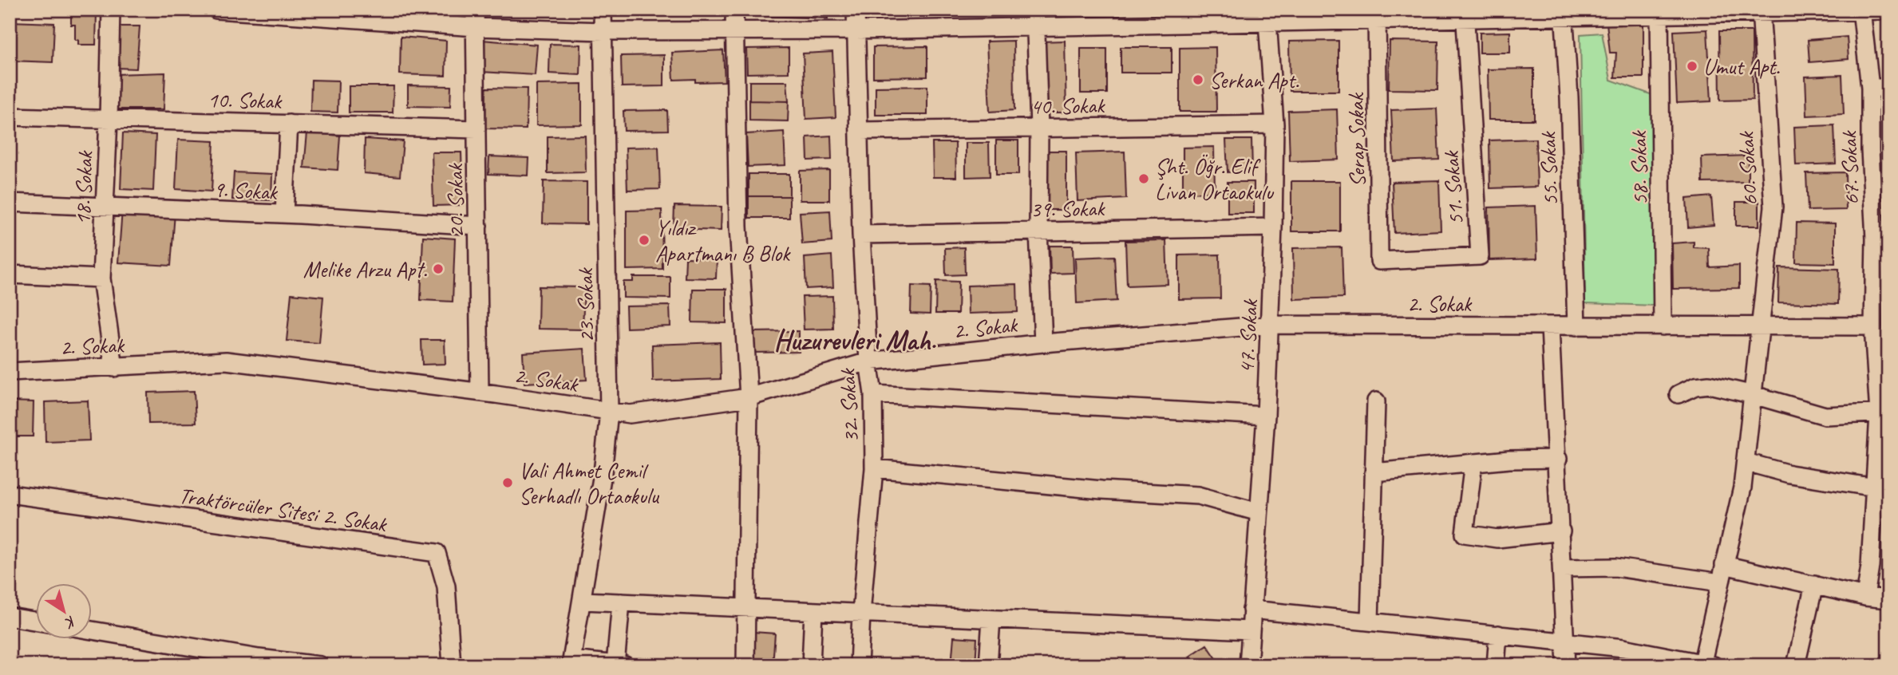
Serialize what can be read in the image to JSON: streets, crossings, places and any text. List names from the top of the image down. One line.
{"streets":{"street":["10. Sokak","40. Sokak","Serap Sokak","58. Sokak","67. Sokak","55. Sokak","60. Sokak","18. Sokak","51. Sokak","9. Sokak","20. Sokak","39. Sokak","2. Sokak","23. Sokak","47. Sokak","32. Sokak","Traktörcüler Sitesi 2. Sokak"]},"crossings":[["10. Sokak","18. Sokak"],["10. Sokak","20. Sokak"],["40. Sokak","47. Sokak"],["40. Sokak","32. Sokak"],["Serap Sokak","51. Sokak"],["58. Sokak","2. Sokak"],["67. Sokak","2. Sokak"],["55. Sokak","2. Sokak"],["60. Sokak","2. Sokak"],["18. Sokak","9. Sokak"],["18. Sokak","2. Sokak"],["9. Sokak","20. Sokak"],["20. Sokak","2. Sokak"],["39. Sokak","47. Sokak"],["39. Sokak","32. Sokak"],["2. Sokak","23. Sokak"],["2. Sokak","47. Sokak"],["2. Sokak","32. Sokak"]],"districts":["Huzurevleri Mah."],"places":["Umut Apt.","Serkan Apt.","Şht. Öğr. Elif Livan Ortaokulu","Yıldız Apartmanı B Blok","Melike Arzu Apt.","Vali Ahmet Cemil Serhadlı Ortaokulu"],"north":"bottom right"}
